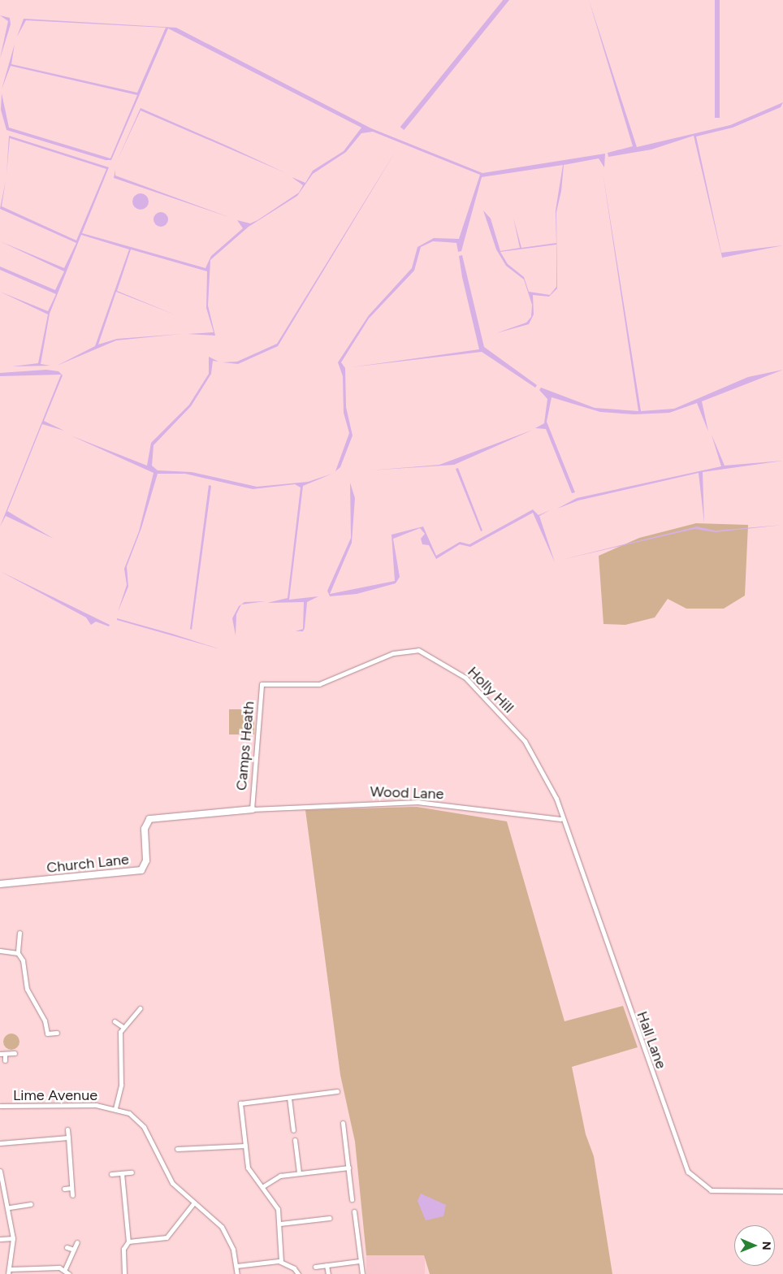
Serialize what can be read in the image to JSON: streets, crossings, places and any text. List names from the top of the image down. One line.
{"streets":{"street":["Holly Hill","Camps Heath","Wood Lane","Church Lane","Hall Lane","Lime Avenue"]},"crossings":[["Holly Hill","Camps Heath"],["Holly Hill","Wood Lane"],["Holly Hill","Hall Lane"],["Camps Heath","Wood Lane"],["Camps Heath","Church Lane"],["Wood Lane","Church Lane"],["Wood Lane","Hall Lane"]],"north":"right"}
